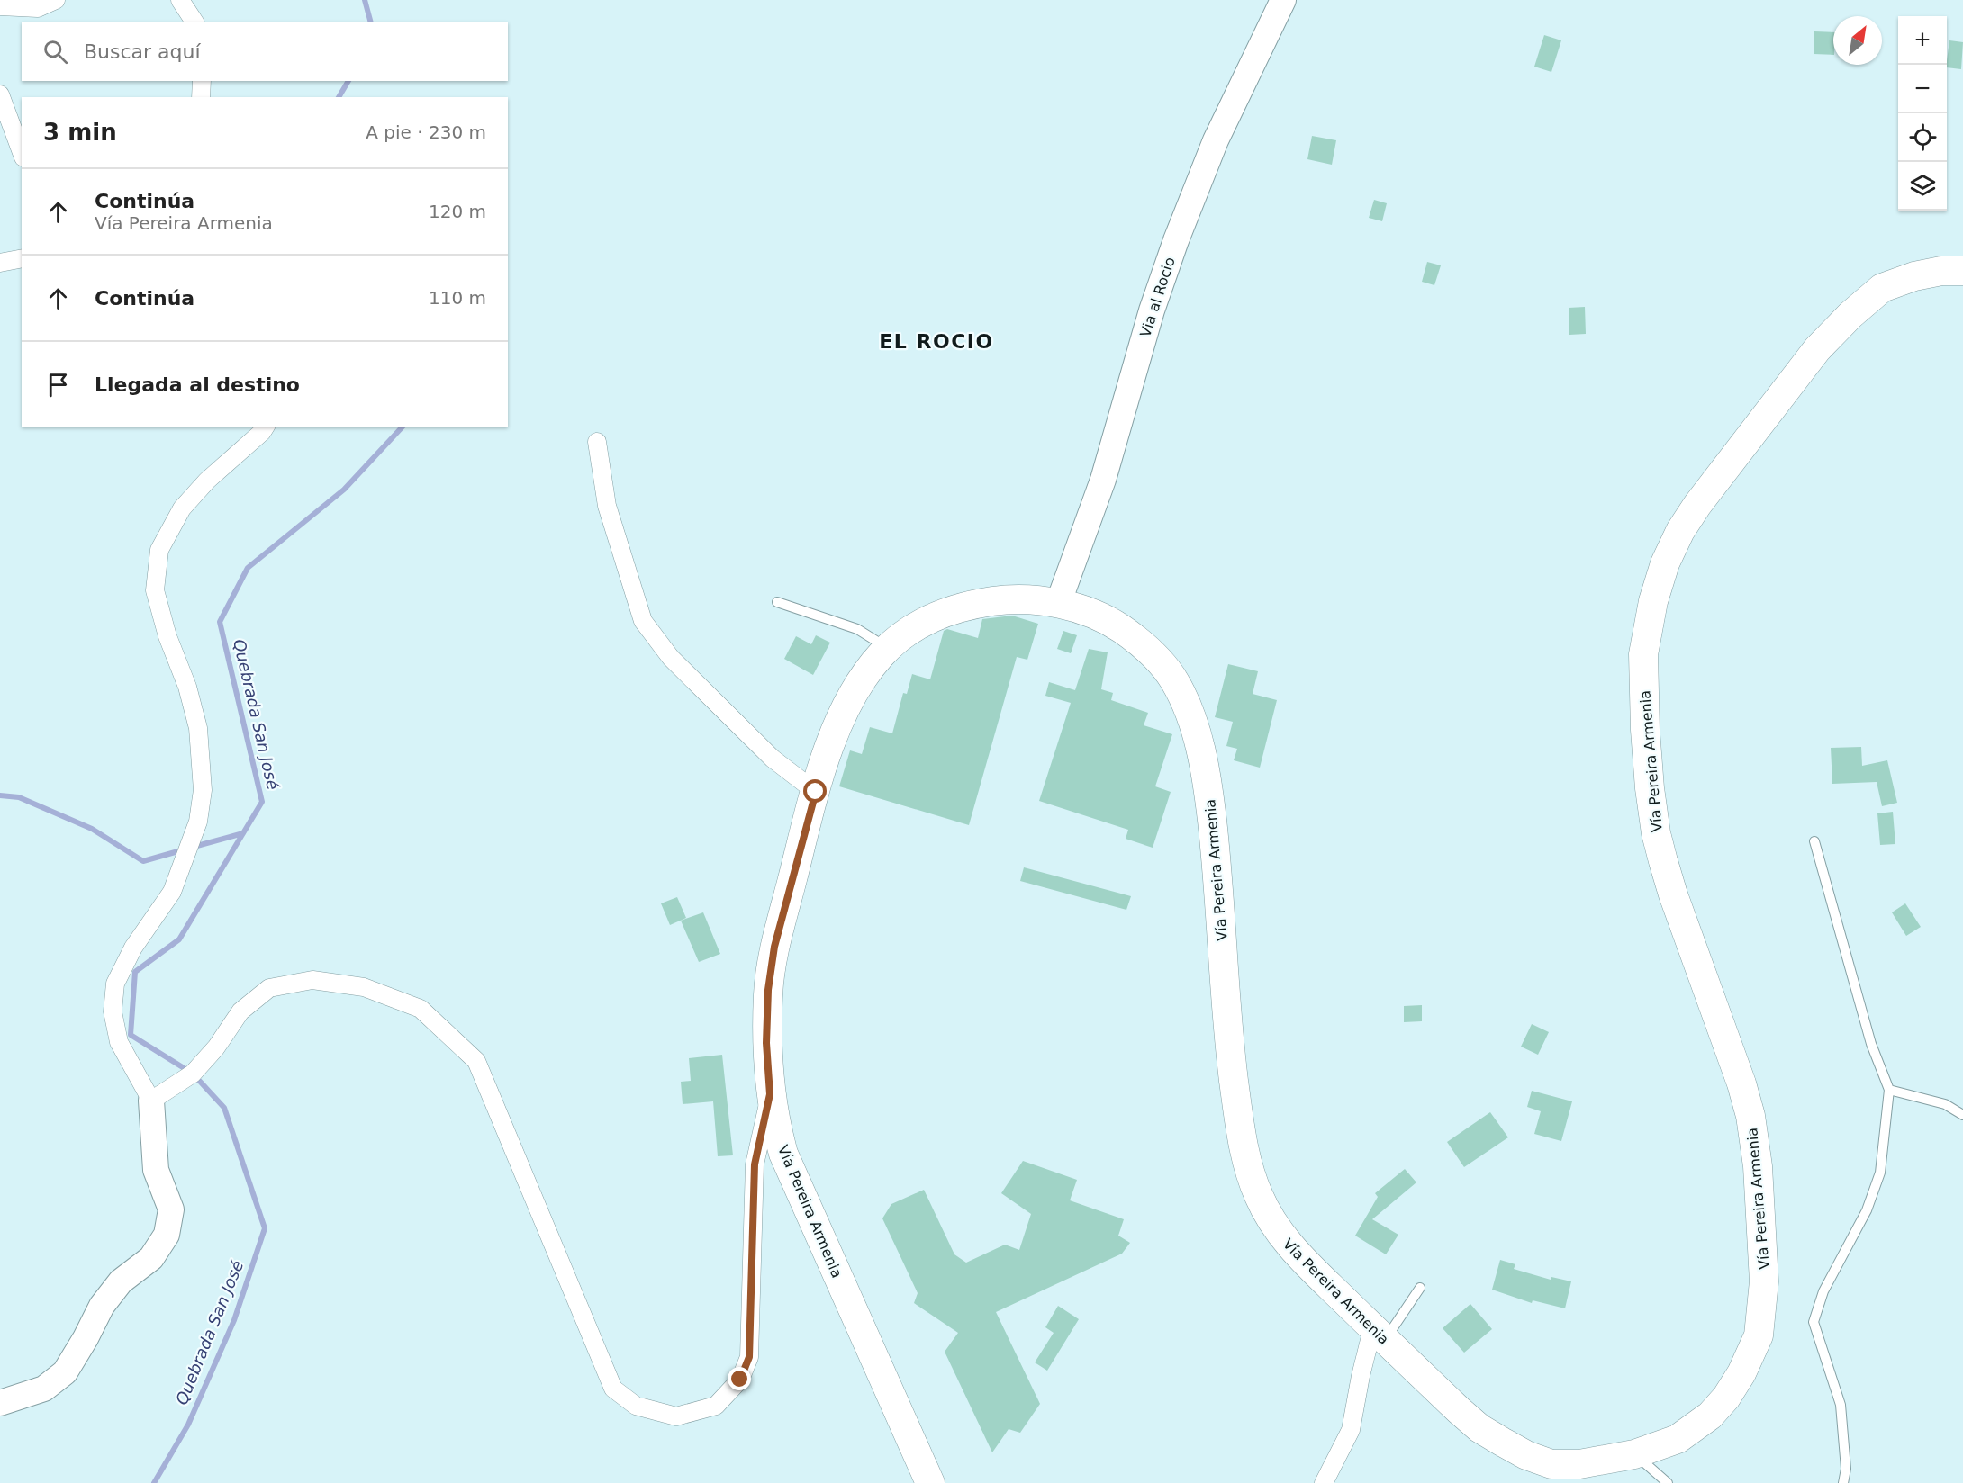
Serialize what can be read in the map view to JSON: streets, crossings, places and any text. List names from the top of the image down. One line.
{"streets":{"main road":["Via al Rocio","Vía Pereira Armenia"]},"crossings":[["Via al Rocio","Vía Pereira Armenia"]],"districts":["EL ROCIO"],"water":["Quebrada San José"],"north":"top right","page":{"map_buttons":["+","−"],"search":"Buscar aquí","heading":["3 min","A pie · 230 m"],"list":[["Continúa","Vía Pereira Armenia","120 m"],["Continúa","110 m"],"Llegada al destino"]}}
